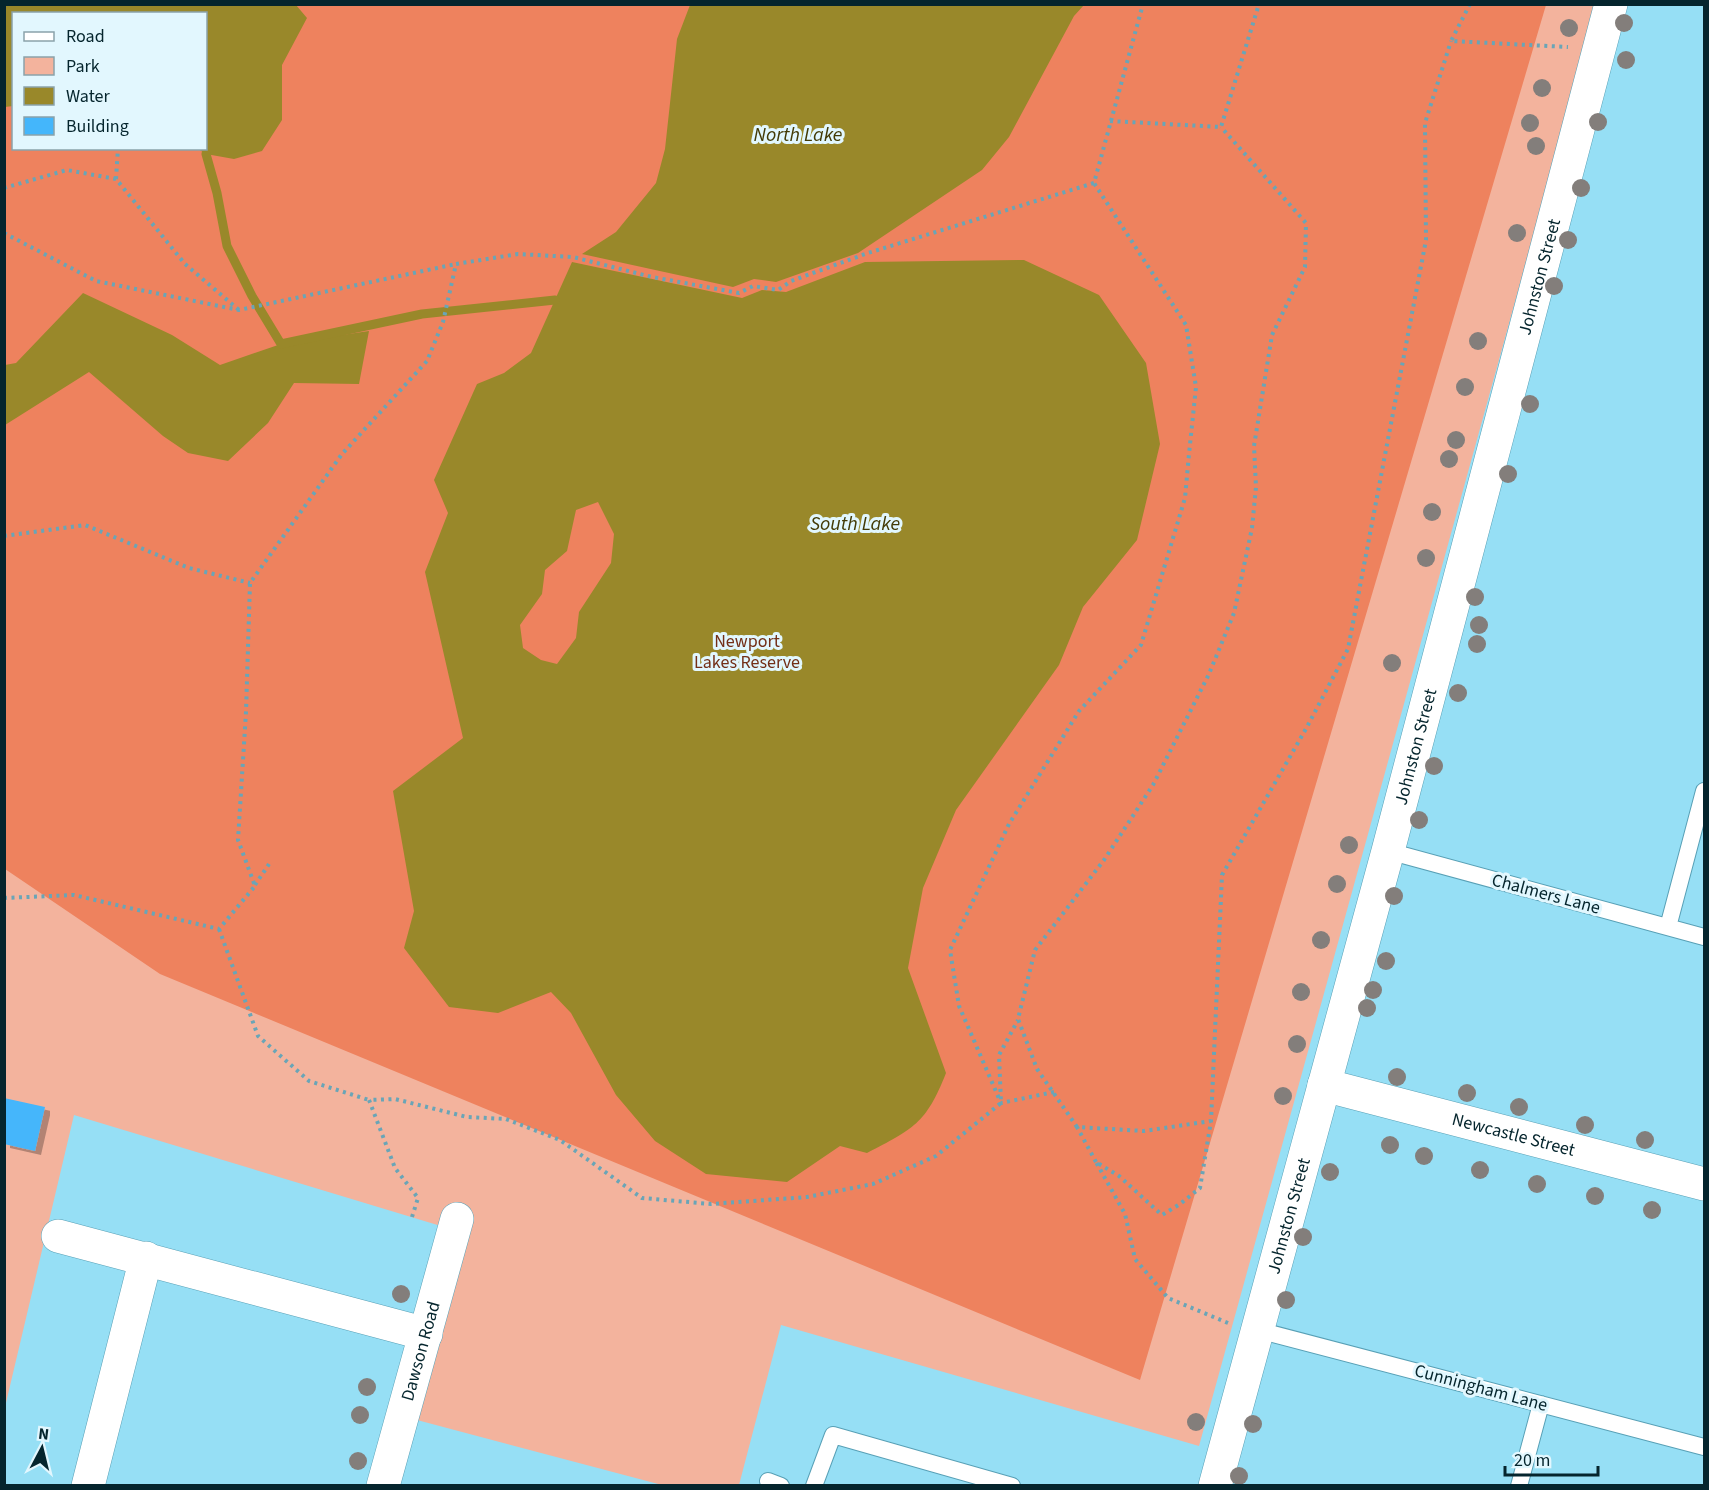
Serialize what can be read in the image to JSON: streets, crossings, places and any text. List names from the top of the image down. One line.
{"streets":{"street":["Johnston Street","Newcastle Street","Dawson Road"],"lane":["Chalmers Lane","Cunningham Lane"]},"crossings":[["Johnston Street","Chalmers Lane"],["Johnston Street","Newcastle Street"],["Johnston Street","Cunningham Lane"]],"water":["North Lake","South Lake"],"parks":["Newport Lakes Reserve"],"legend":["Road","Park","Water","Building"],"scale_bar":"20 m","north":"top"}
